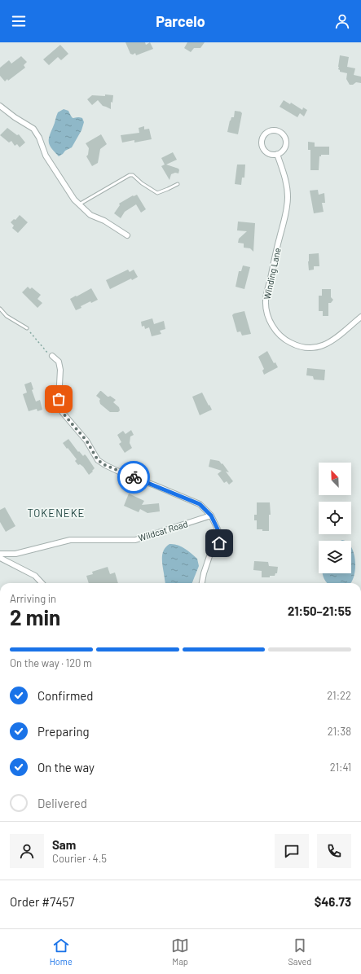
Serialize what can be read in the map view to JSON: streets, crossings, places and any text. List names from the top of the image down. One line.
{"streets":{"street":["Winding Lane","Wildcat Road"]},"districts":["TOKENEKE"],"north":"top left","page":{"header":"Parcelo","heading":["2 min","Arriving in","21:50–21:55"],"panel":["Sam","Courier · 4.5","Order #7457","$46.73"],"bar":"On the way · 120 m","list":[["Confirmed","21:22"],["Preparing","21:38"],["On the way","21:41"],"Delivered"],"tabs":["Home","Map","Saved"]}}
